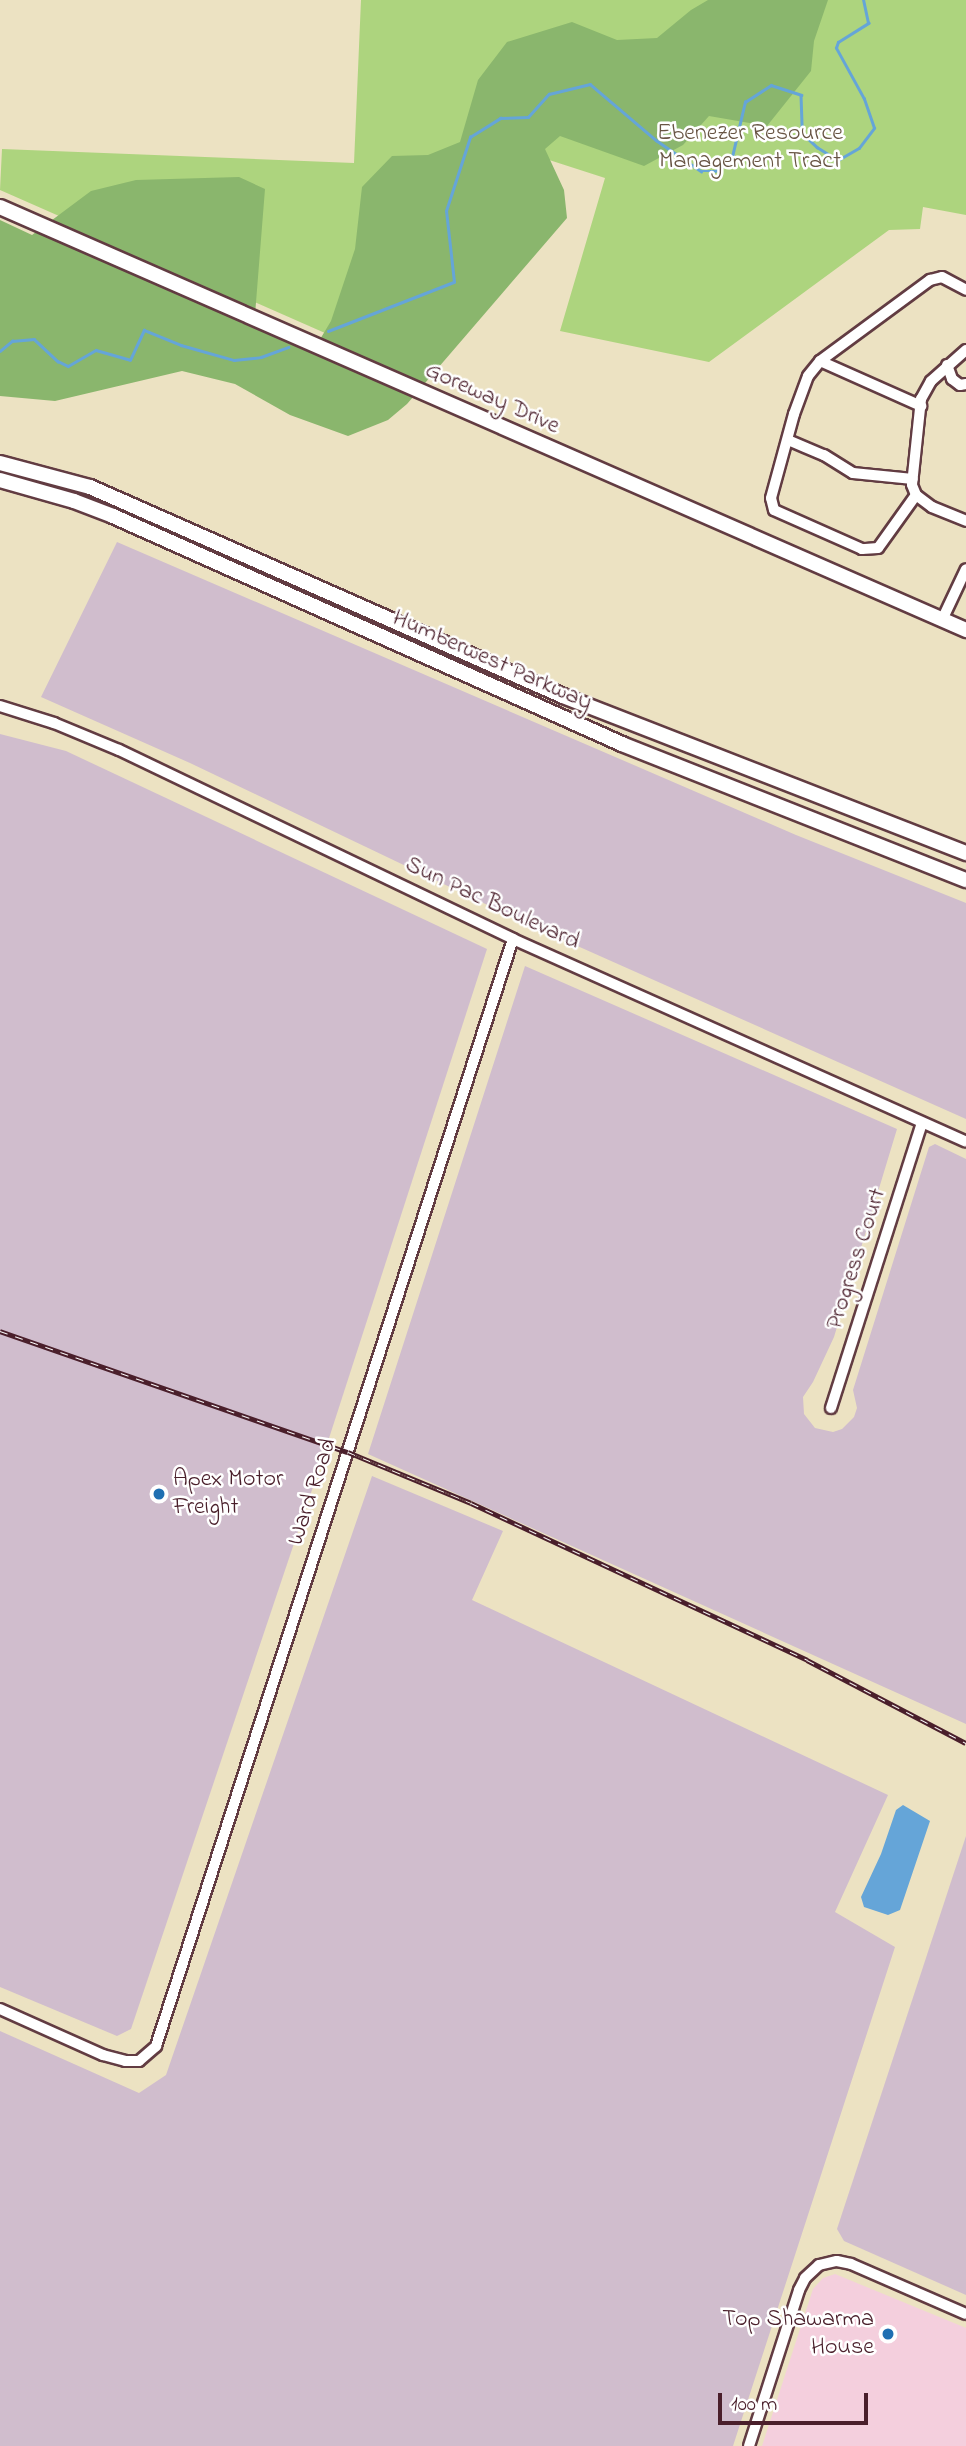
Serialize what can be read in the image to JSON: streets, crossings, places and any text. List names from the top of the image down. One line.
{"streets":{"main road":["Goreway Drive","Humberwest Parkway"],"street":["Sun Pac Boulevard","Progress Court","Ward Road"]},"crossings":[["Sun Pac Boulevard","Progress Court"],["Sun Pac Boulevard","Ward Road"]],"parks":["Ebenezer Resource Management Tract"],"places":["Apex Motor Freight","Top Shawarma House"],"scale_bar":"100 m"}
